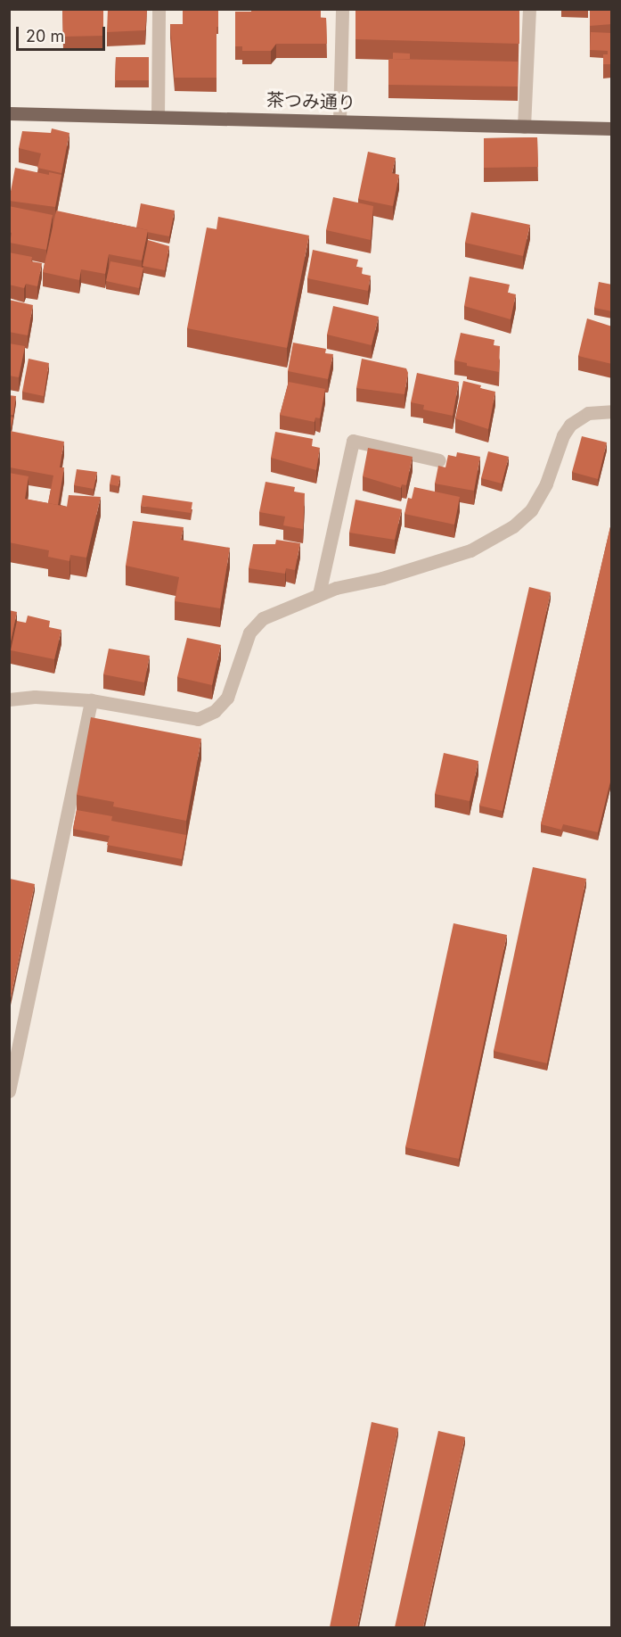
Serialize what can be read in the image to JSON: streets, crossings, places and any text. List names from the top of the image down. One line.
{"streets":{"main road":["茶つみ通り"]},"scale_bar":"20 m"}
